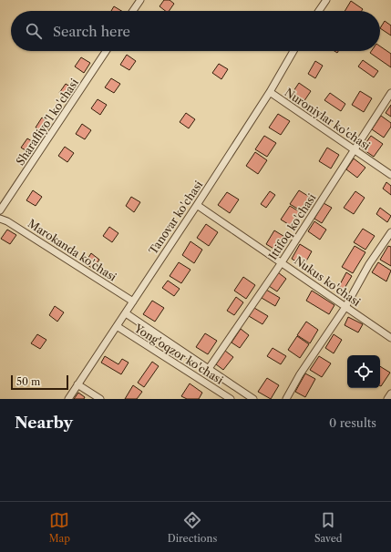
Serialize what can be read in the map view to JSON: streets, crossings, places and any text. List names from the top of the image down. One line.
{"streets":{"street":["Nuroniylar ko'chasi","Sharafliyo'l ko'chasi","Tanovar ko'chasi","Ittifoq ko'chasi","Marokanda ko'chasi","Nukus ko'chasi","Yong'oqzor ko'chasi"]},"crossings":[["Nuroniylar ko'chasi","Tanovar ko'chasi"],["Nuroniylar ko'chasi","Ittifoq ko'chasi"],["Tanovar ko'chasi","Marokanda ko'chasi"],["Tanovar ko'chasi","Nukus ko'chasi"],["Tanovar ko'chasi","Yong'oqzor ko'chasi"],["Ittifoq ko'chasi","Nukus ko'chasi"]],"scale_bar":"50 m","page":{"search":"Search here","scale":"50 m","heading":["Nearby","0 results"],"nav":["Map","Directions","Saved"]}}
